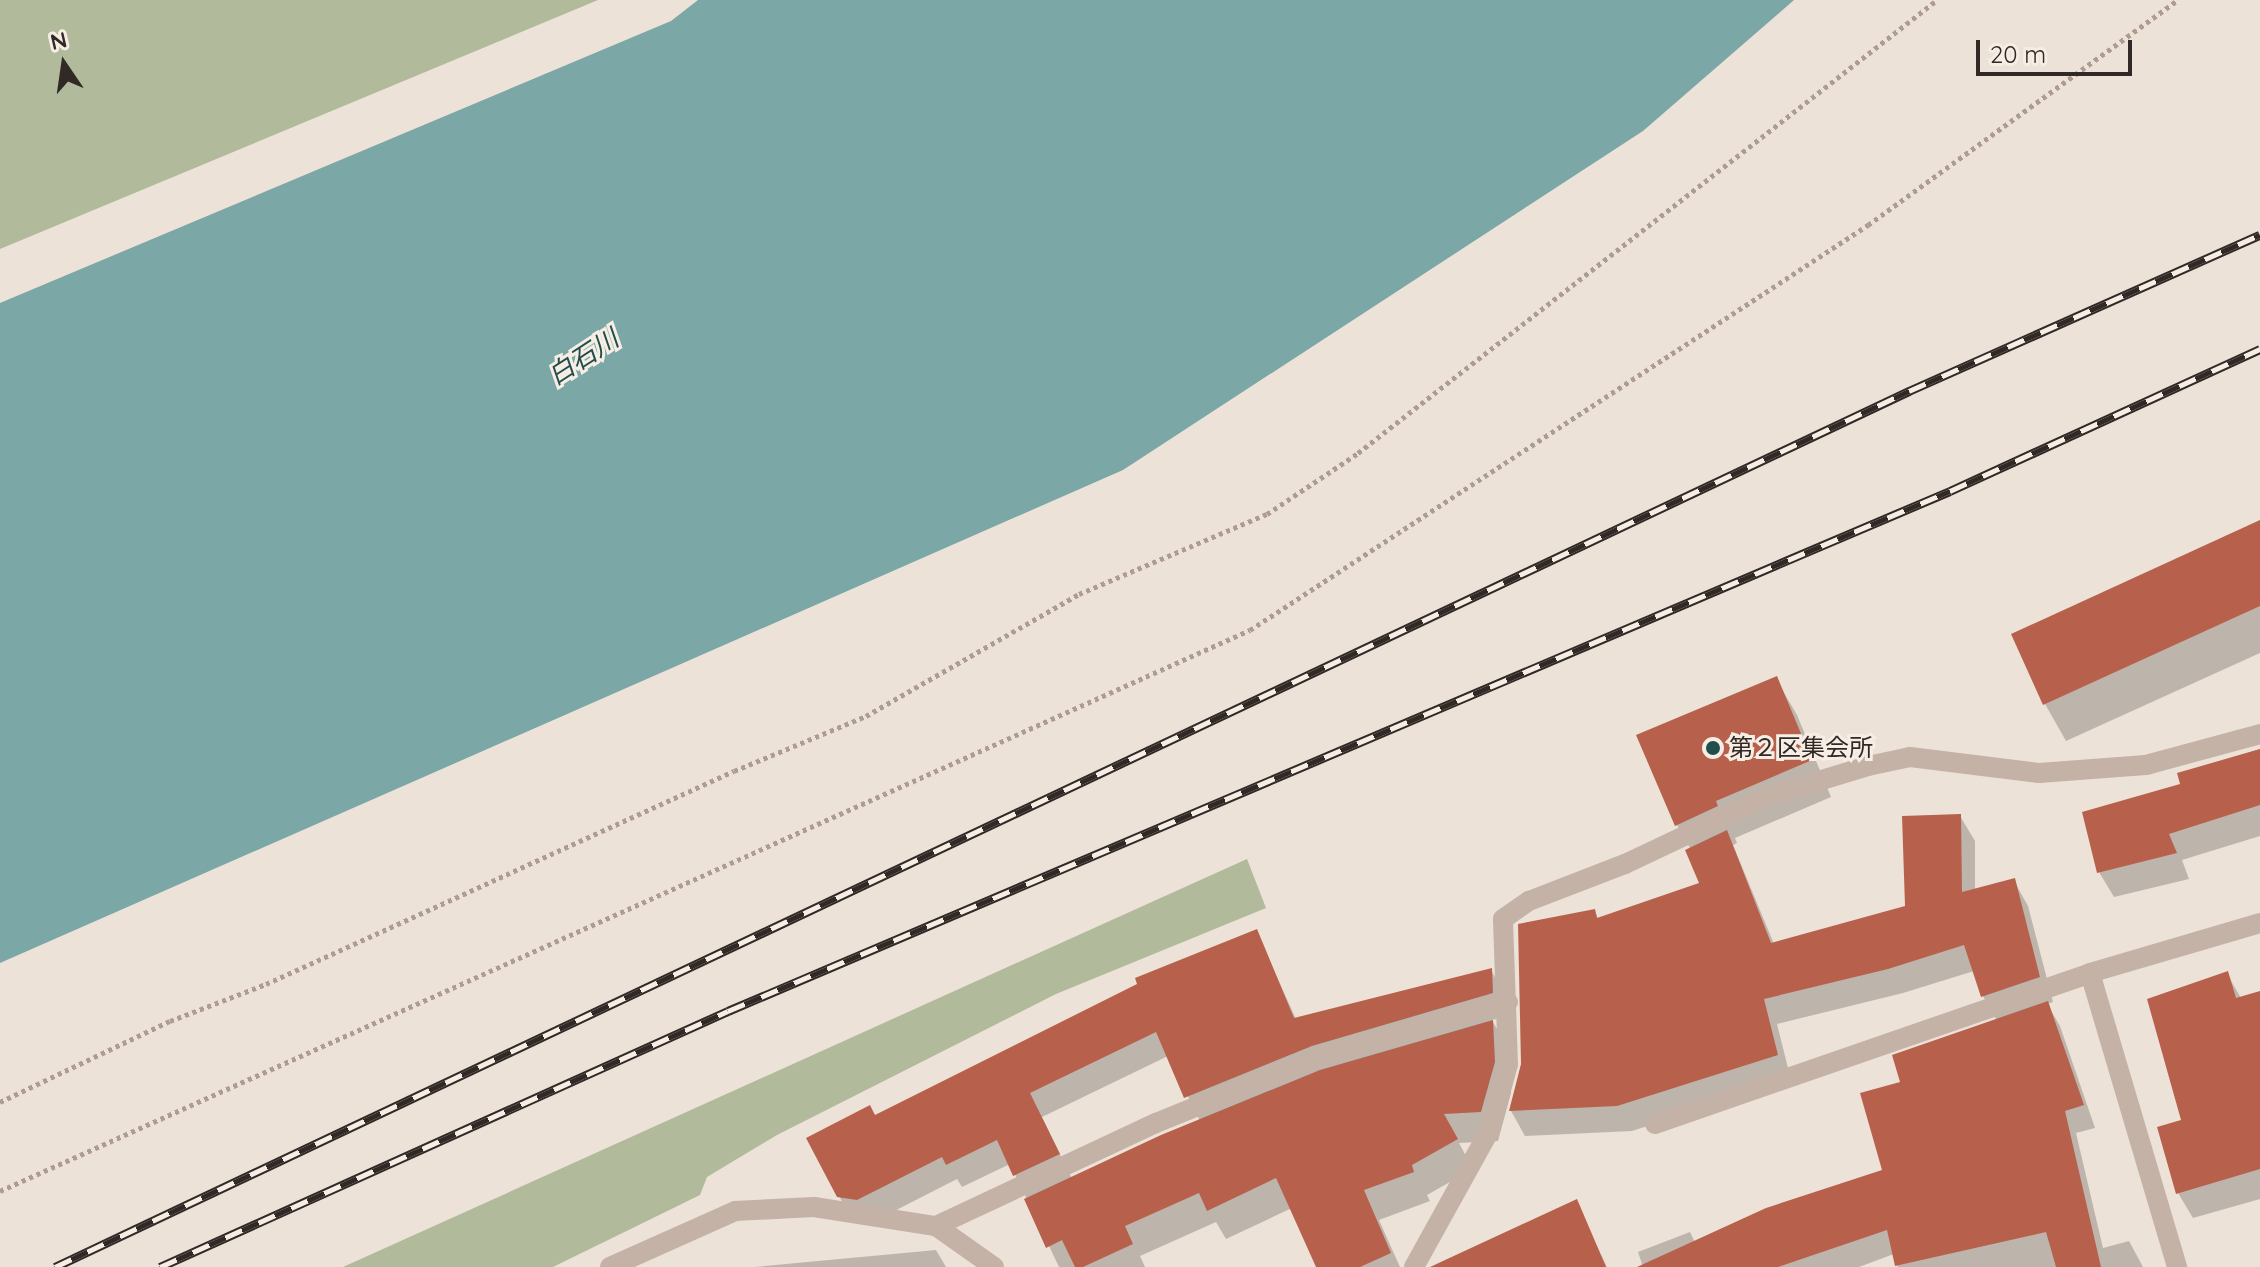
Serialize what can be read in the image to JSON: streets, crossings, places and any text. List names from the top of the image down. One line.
{"water":["白石川"],"places":["第２区集会所"],"scale_bar":"20 m","north":"top"}
